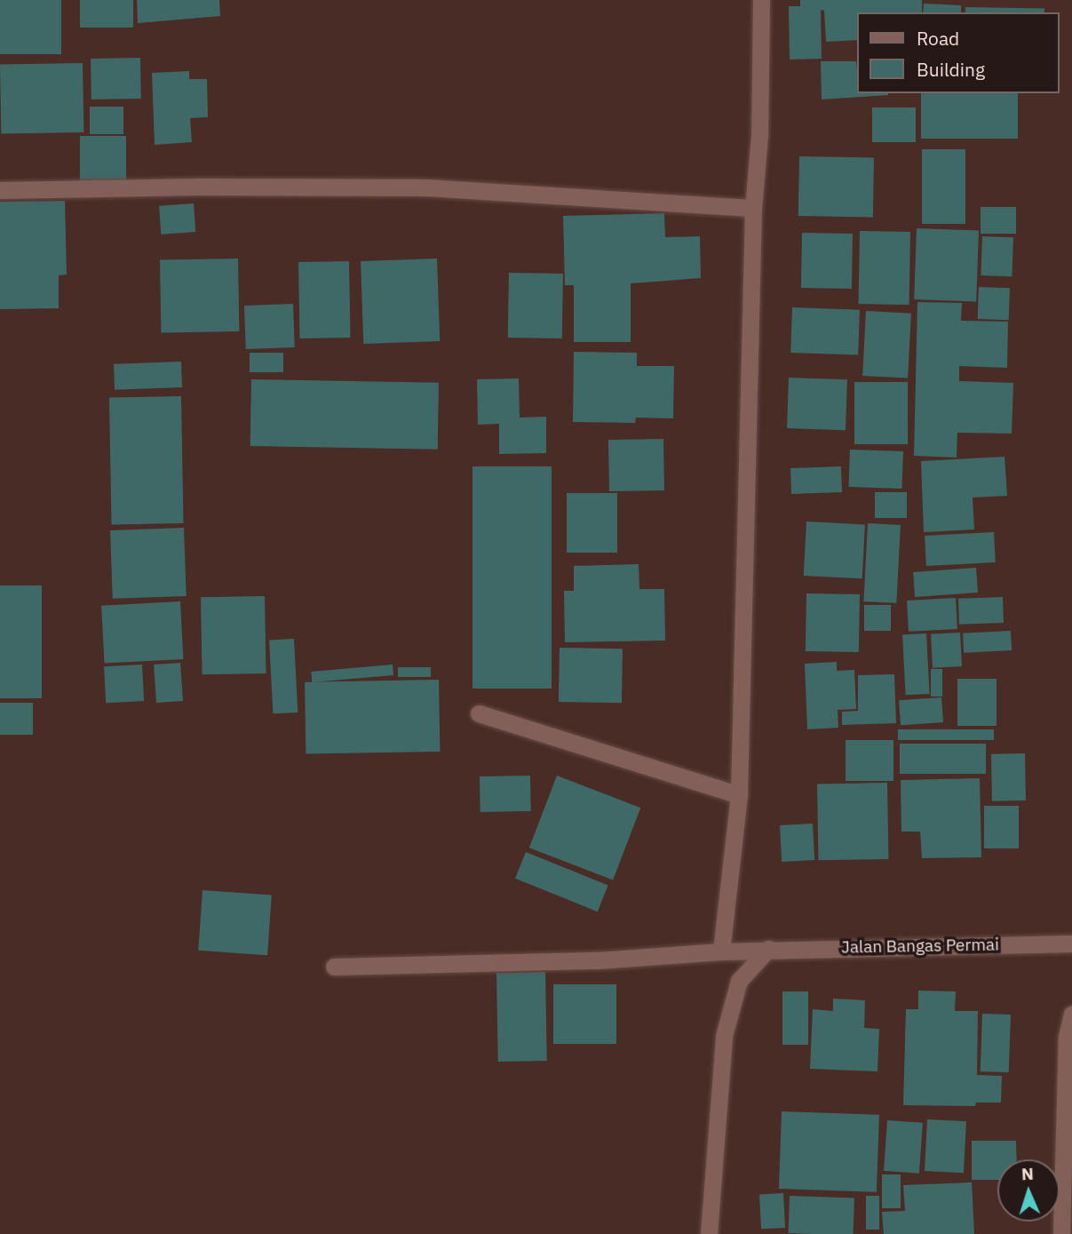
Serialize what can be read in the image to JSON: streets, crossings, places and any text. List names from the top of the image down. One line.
{"streets":{"street":["Jalan Bangas Permai"]},"legend":["Road","Building"],"north":"top"}
